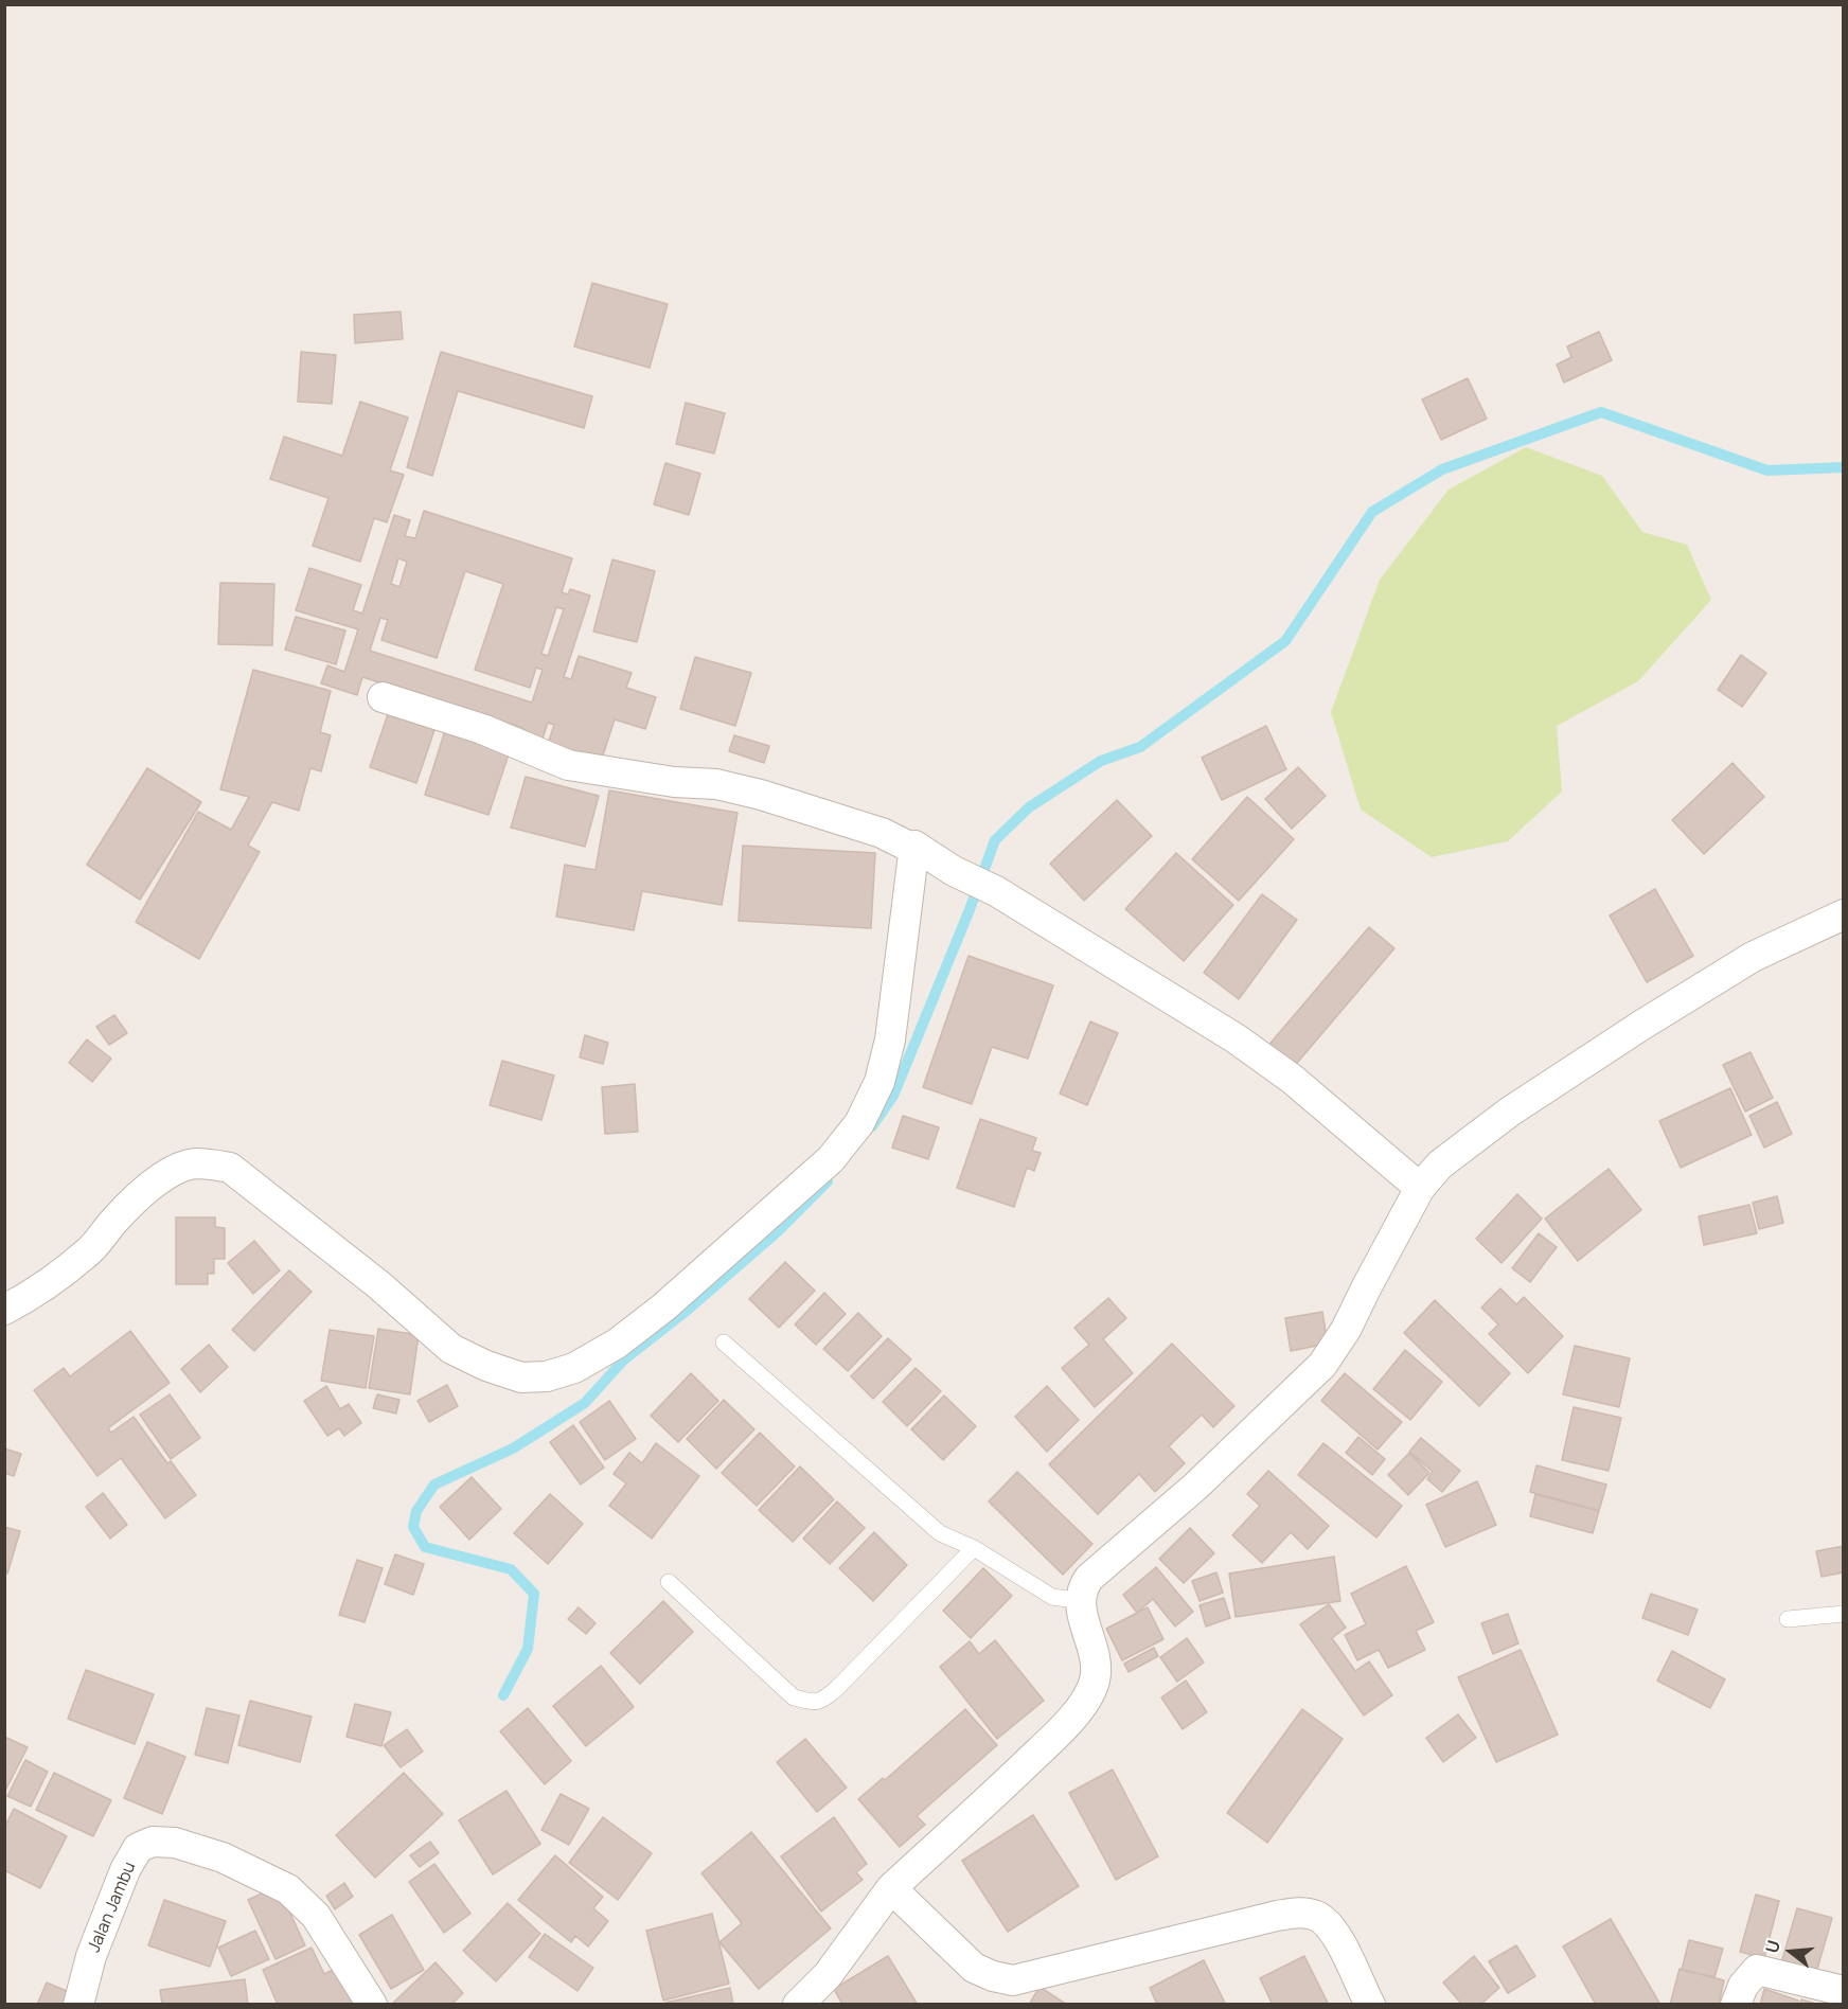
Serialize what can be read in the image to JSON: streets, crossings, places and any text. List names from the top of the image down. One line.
{"streets":{"street":["Jalan Jambu"]},"north":"left"}
